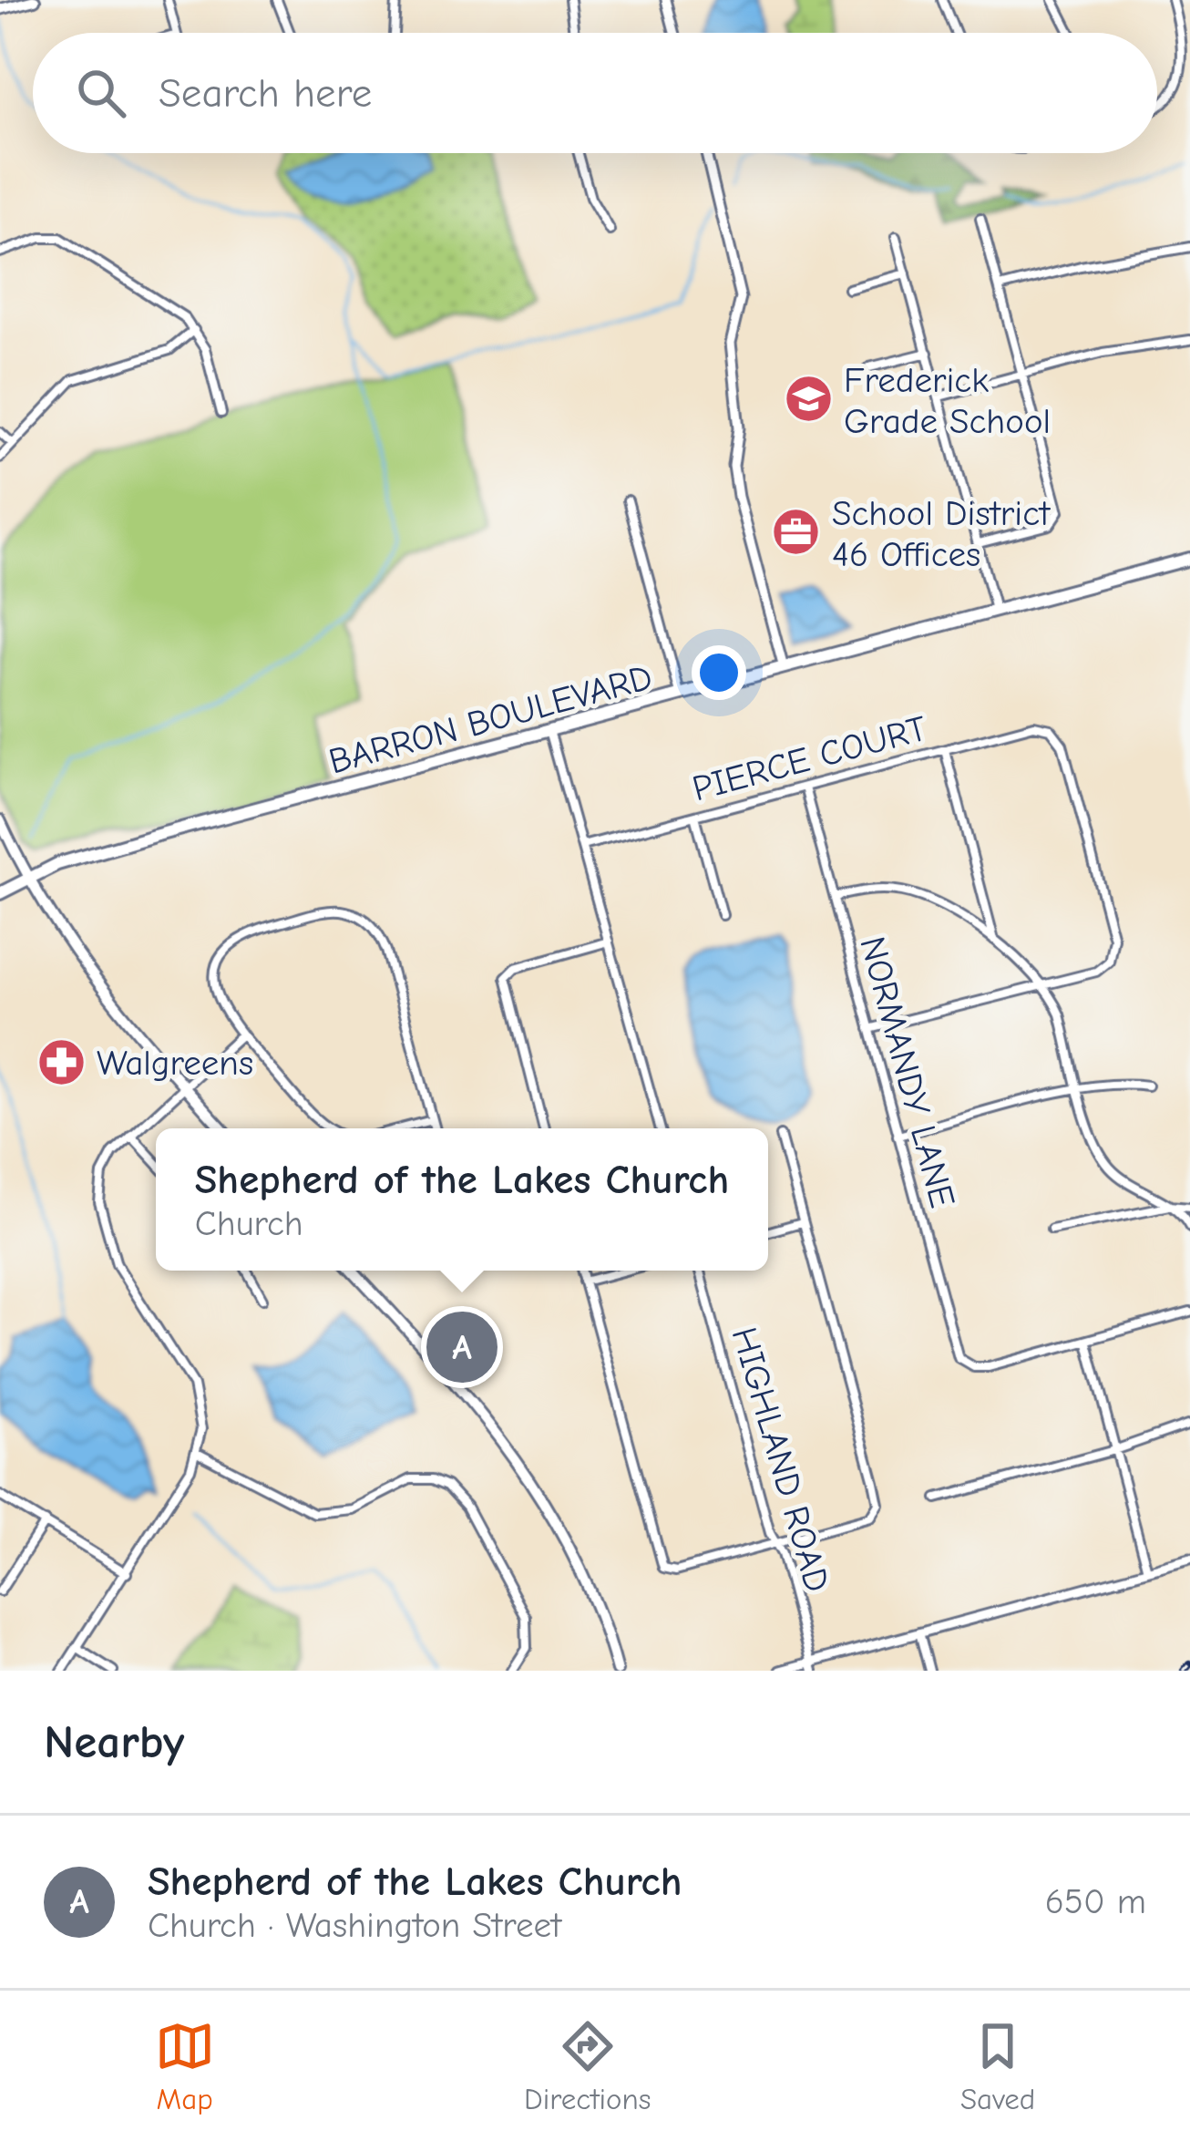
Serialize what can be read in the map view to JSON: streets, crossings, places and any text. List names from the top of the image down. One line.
{"streets":{"main road":["BARRON BOULEVARD"],"street":["PIERCE COURT","NORMANDY LANE","HIGHLAND ROAD"]},"crossings":[["PIERCE COURT","NORMANDY LANE"]],"places":{"school or university":["Frederick Grade School"],"office":["School District 46 Offices"],"pharmacy":["Walgreens"]},"page":{"search":"Search here","popup":["Shepherd of the Lakes Church","Church"],"pins":"A","heading":"Nearby","list":[{"mark":"A","name":"Shepherd of the Lakes Church","note":"Church · Washington Street","value":"650 m"}],"nav":["Map","Directions","Saved"]}}
